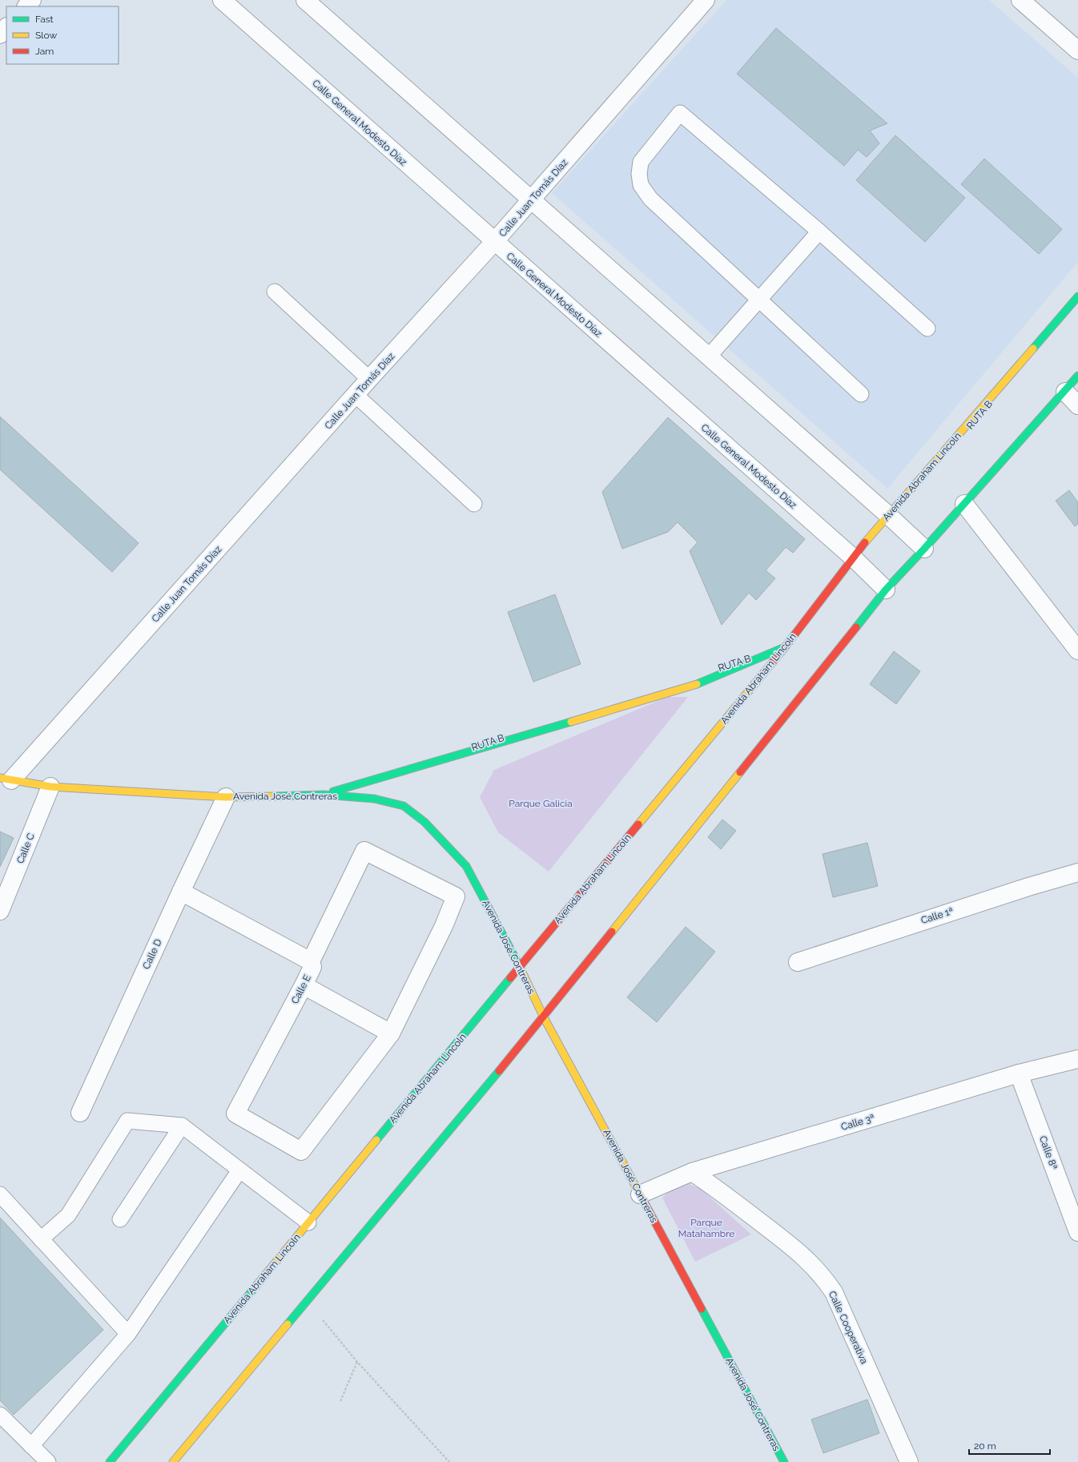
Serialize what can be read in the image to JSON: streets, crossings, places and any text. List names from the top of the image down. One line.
{"streets":{"main road":["Avenida Abraham Lincoln","Avenida José Contreras"],"street":["Calle General Modesto Díaz","Calle Juan Tomás Díaz","Calle C","Calle 1ª","Calle D","Calle E","Calle 3ª","Calle 8ª","Calle Cooperativa"],"lane":["RUTA B"]},"crossings":[["Calle General Modesto Díaz","Calle Juan Tomás Díaz"],["Calle General Modesto Díaz","Avenida Abraham Lincoln"],["Calle Juan Tomás Díaz","Avenida José Contreras"],["RUTA B","Avenida Abraham Lincoln"],["Avenida Abraham Lincoln","Avenida José Contreras"],["Avenida José Contreras","Calle C"],["Avenida José Contreras","Calle D"],["Avenida José Contreras","Calle 3ª"],["Calle D","Calle E"],["Calle 3ª","Calle 8ª"],["Calle 3ª","Calle Cooperativa"]],"parks":["Parque Galicia","Parque Matahambre"],"legend":["Fast","Slow","Jam"],"scale_bar":"20 m"}
